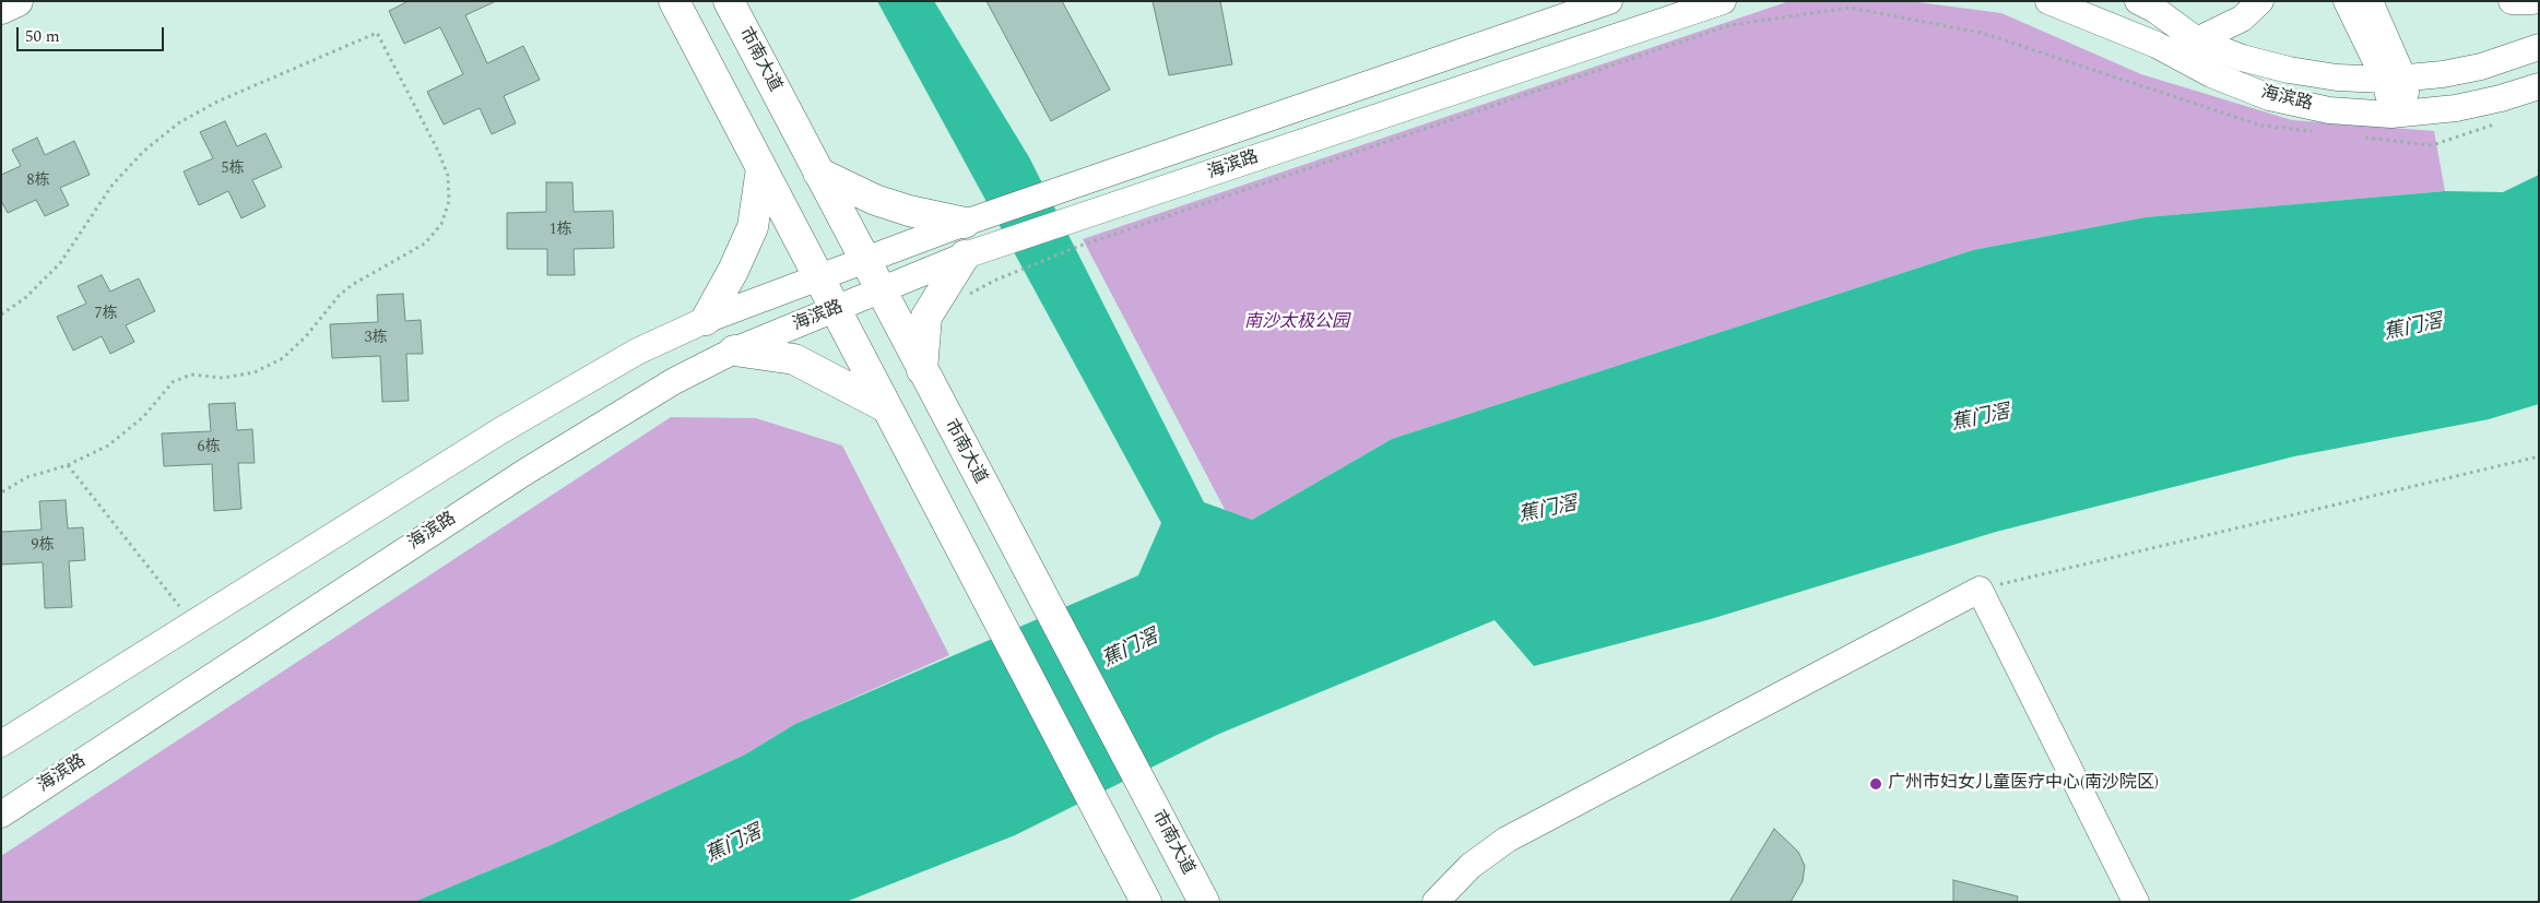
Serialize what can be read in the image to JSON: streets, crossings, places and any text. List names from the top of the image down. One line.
{"streets":{"main road":["市南大道"],"street":["海滨路"]},"crossings":[["市南大道","海滨路"]],"water":["蕉门滘"],"parks":["南沙太极公园"],"places":["广州市妇女儿童医疗中心(南沙院区)"],"house_numbers":["5栋","8栋","1栋","7栋","3栋","6栋","9栋"],"scale_bar":"50 m"}
